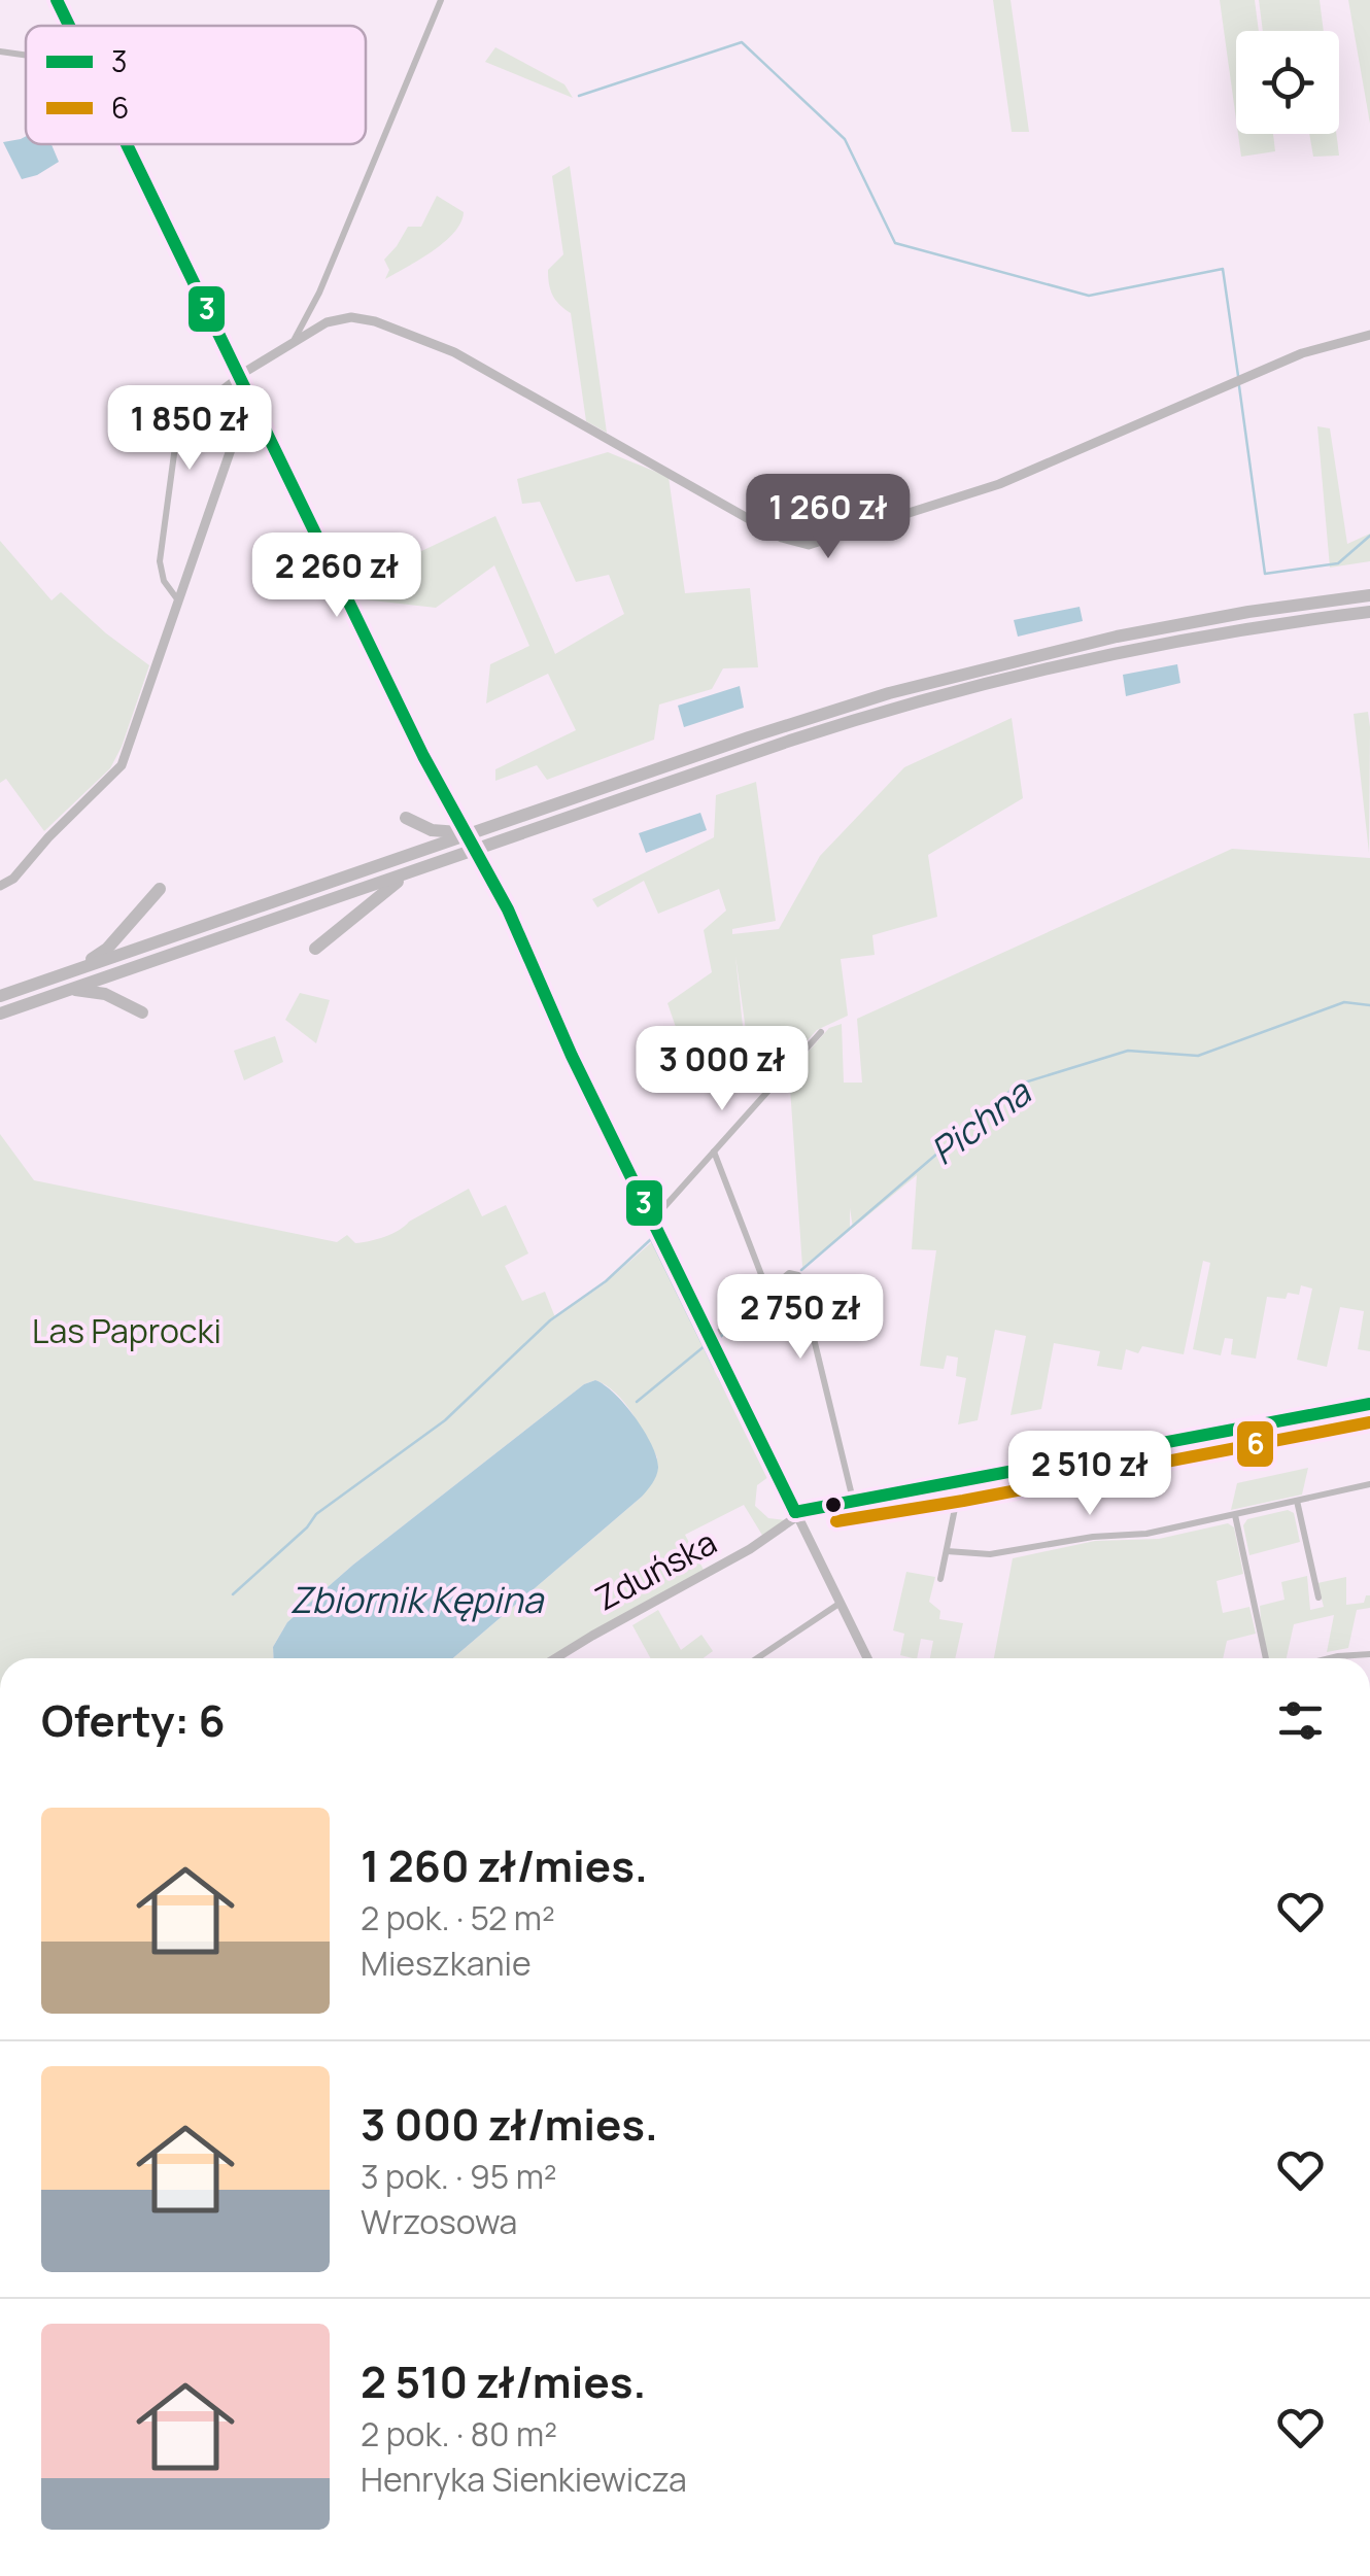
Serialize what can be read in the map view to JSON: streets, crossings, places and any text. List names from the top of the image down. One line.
{"streets":{"street":["Zduńska"]},"water":["Pichna","Zbiornik Kępina"],"parks":["Las Paprocki"],"lines":["transit line 3","transit line 6"],"legend":["3","6"],"page":{"price":["1 850 zł","1 260 zł","2 260 zł","3 000 zł","2 750 zł","2 510 zł"],"heading":"Oferty: 6","list":[{"name":"1 260 zł/mies.","note":"2 pok. · 52 m² · Mieszkanie"},{"name":"3 000 zł/mies.","note":"3 pok. · 95 m² · Wrzosowa"},{"name":"2 510 zł/mies.","note":"2 pok. · 80 m² · Henryka Sienkiewicza"}]}}
